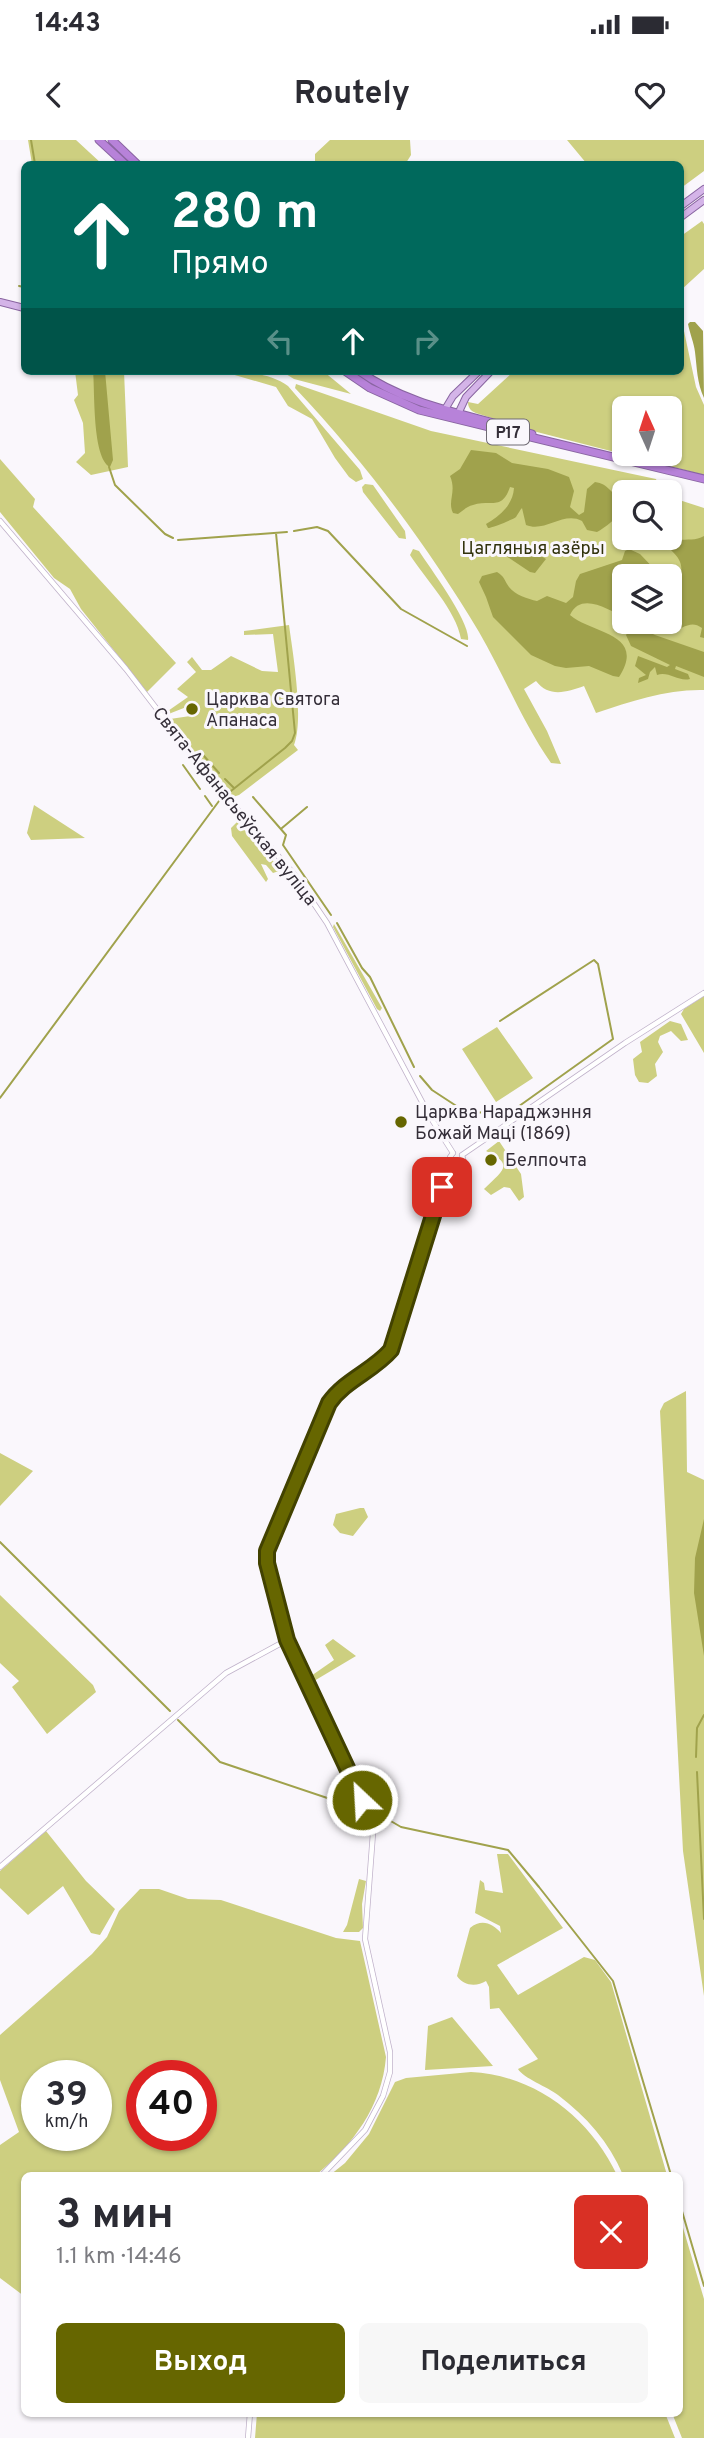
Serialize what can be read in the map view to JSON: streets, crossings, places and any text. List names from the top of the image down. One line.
{"streets":{"highway":["Р17"],"street":["Свята-Афанасьеўская вуліца"]},"parks":["Цагляныя азёры"],"places":["Царква Святога Апанаса","Царква Нараджэння Божай Маці (1869)","Белпочта"],"north":"top","page":{"status":"14:43","header":"Routely","turn":["280 m","Прямо"],"speed":"39 km/h","limit":"40","heading":["3 мин","1.1 km · 14:46"],"buttons":["Выход","Поделиться"]}}
